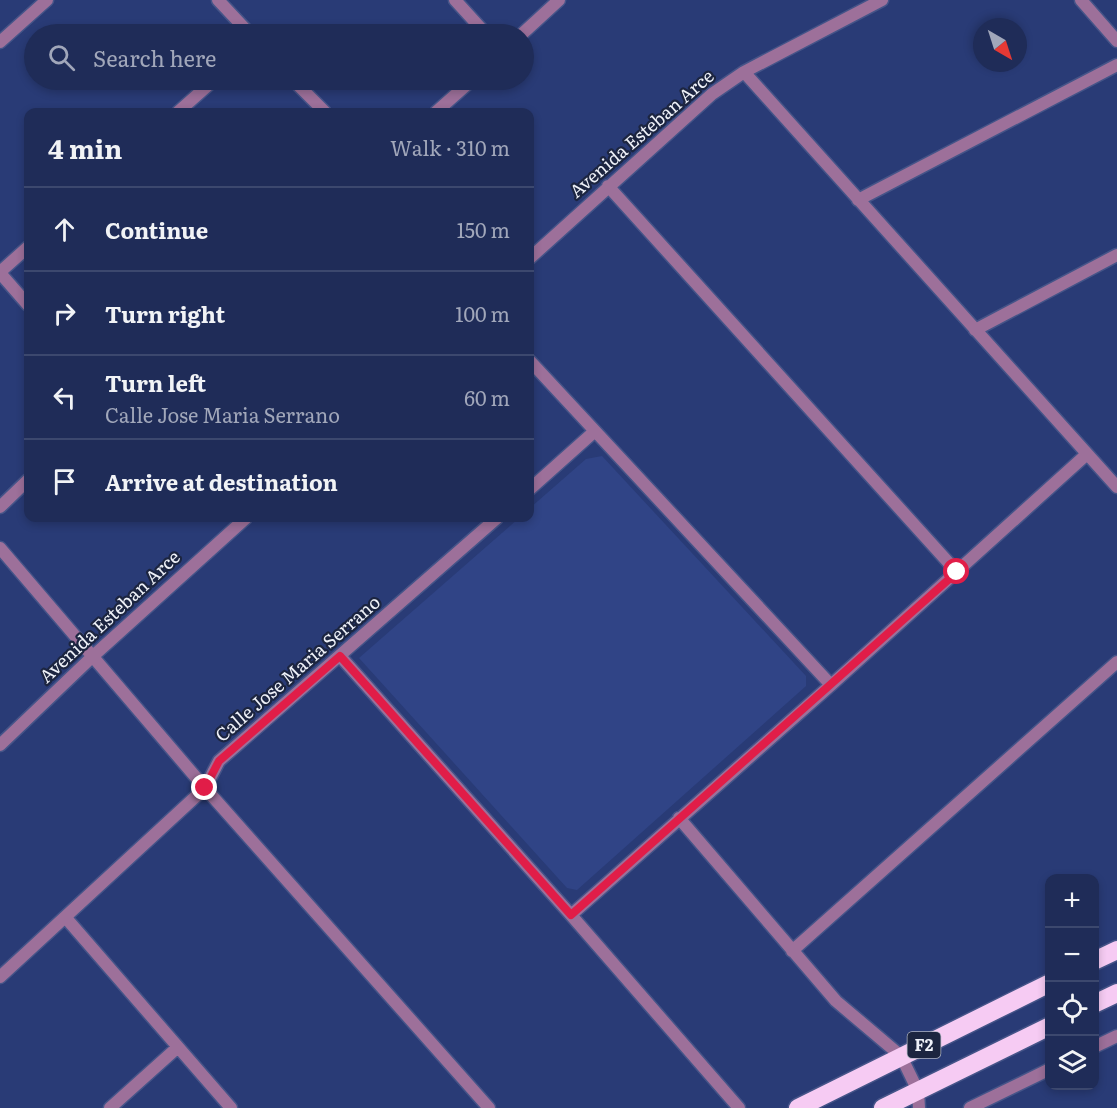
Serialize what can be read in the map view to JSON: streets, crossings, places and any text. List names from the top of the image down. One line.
{"streets":{"highway":["F2"],"street":["Avenida Esteban Arce","Calle Jose Maria Serrano"]},"north":"bottom right","page":{"search":"Search here","heading":["4 min","Walk · 310 m"],"list":[["Continue","150 m"],["Turn right","100 m"],["Turn left","Calle Jose Maria Serrano","60 m"],"Arrive at destination"],"map_buttons":["+","−"]}}
